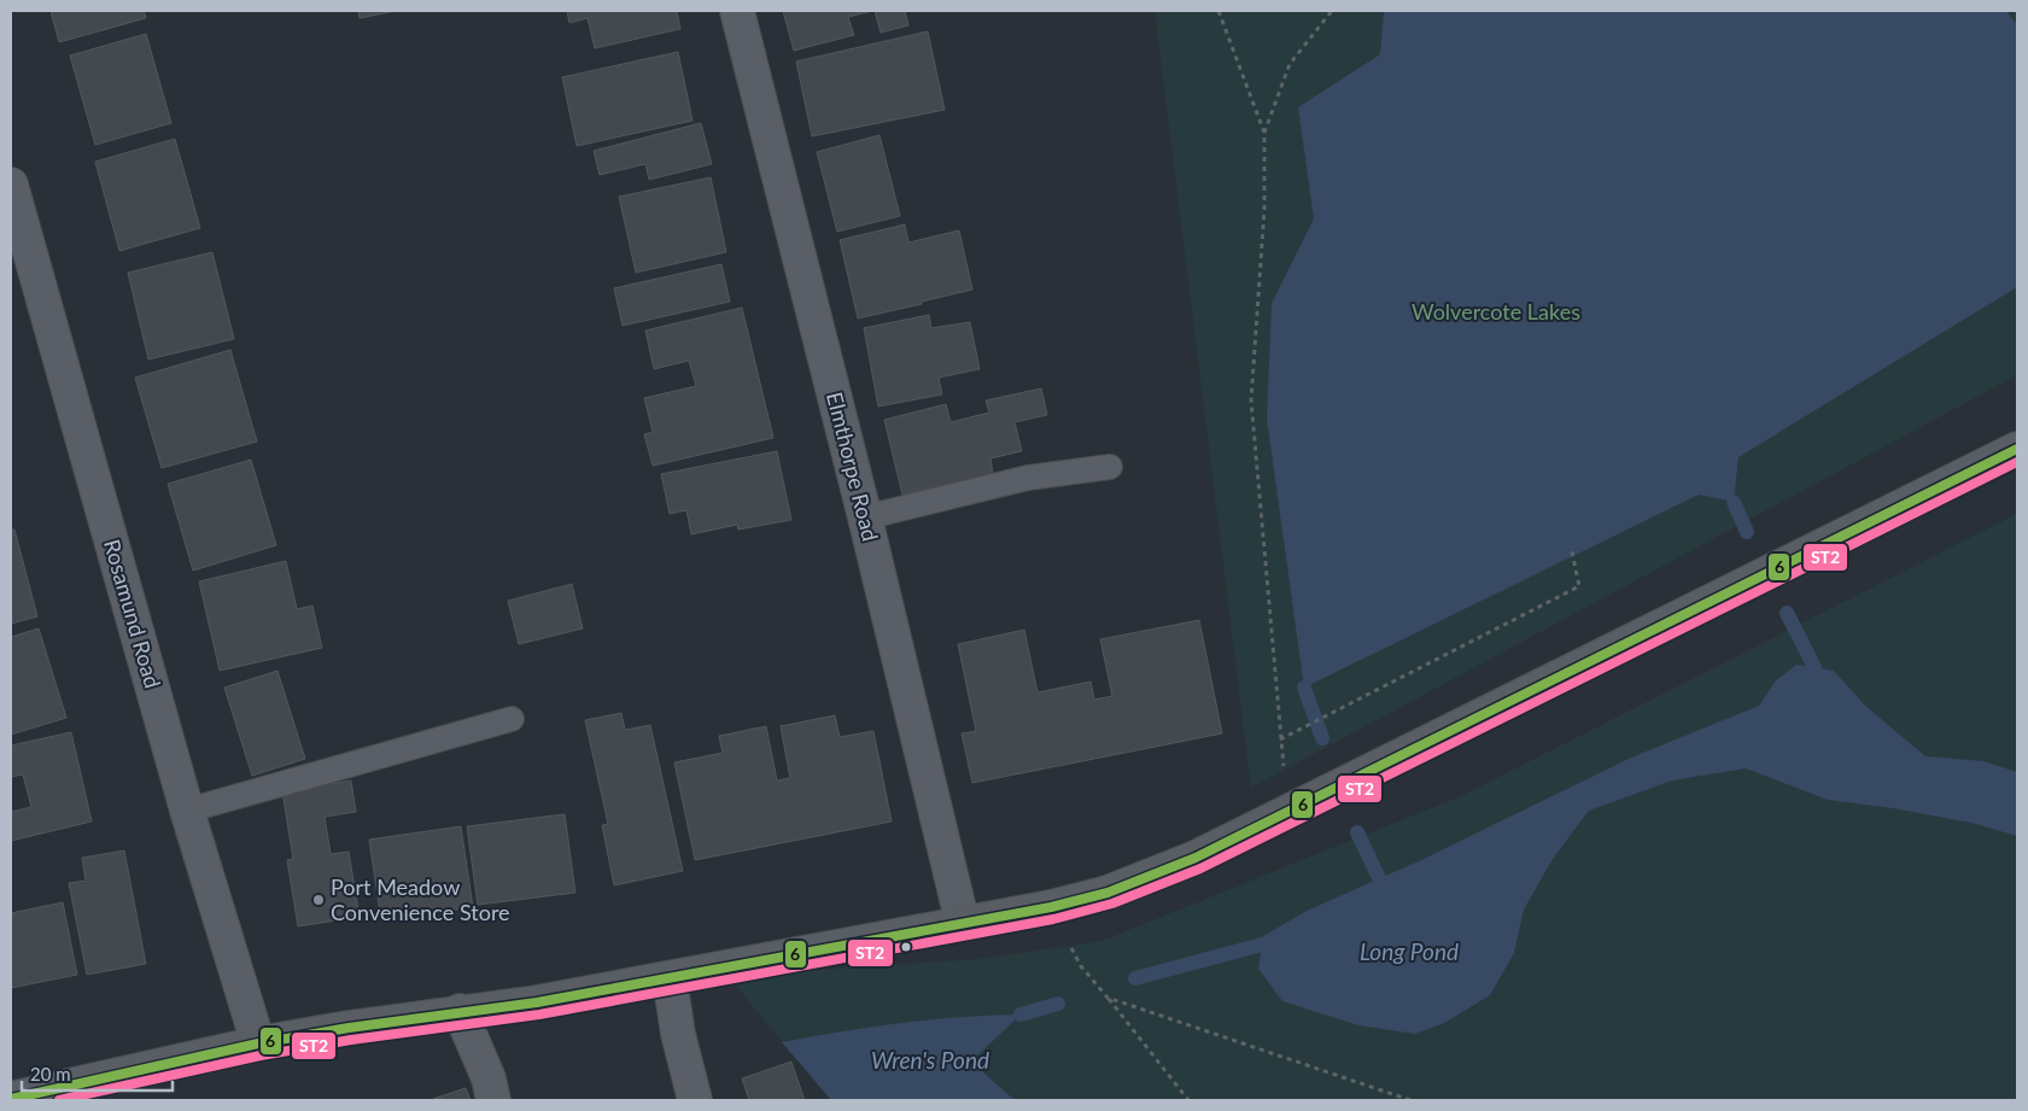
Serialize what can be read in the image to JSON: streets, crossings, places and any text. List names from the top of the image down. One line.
{"streets":{"street":["Elmthorpe Road","Rosamund Road"]},"water":["Long Pond","Wren's Pond"],"parks":["Wolvercote Lakes"],"places":["Port Meadow Convenience Store"],"lines":["transit line 6","transit line ST2"],"scale_bar":"20 m"}
